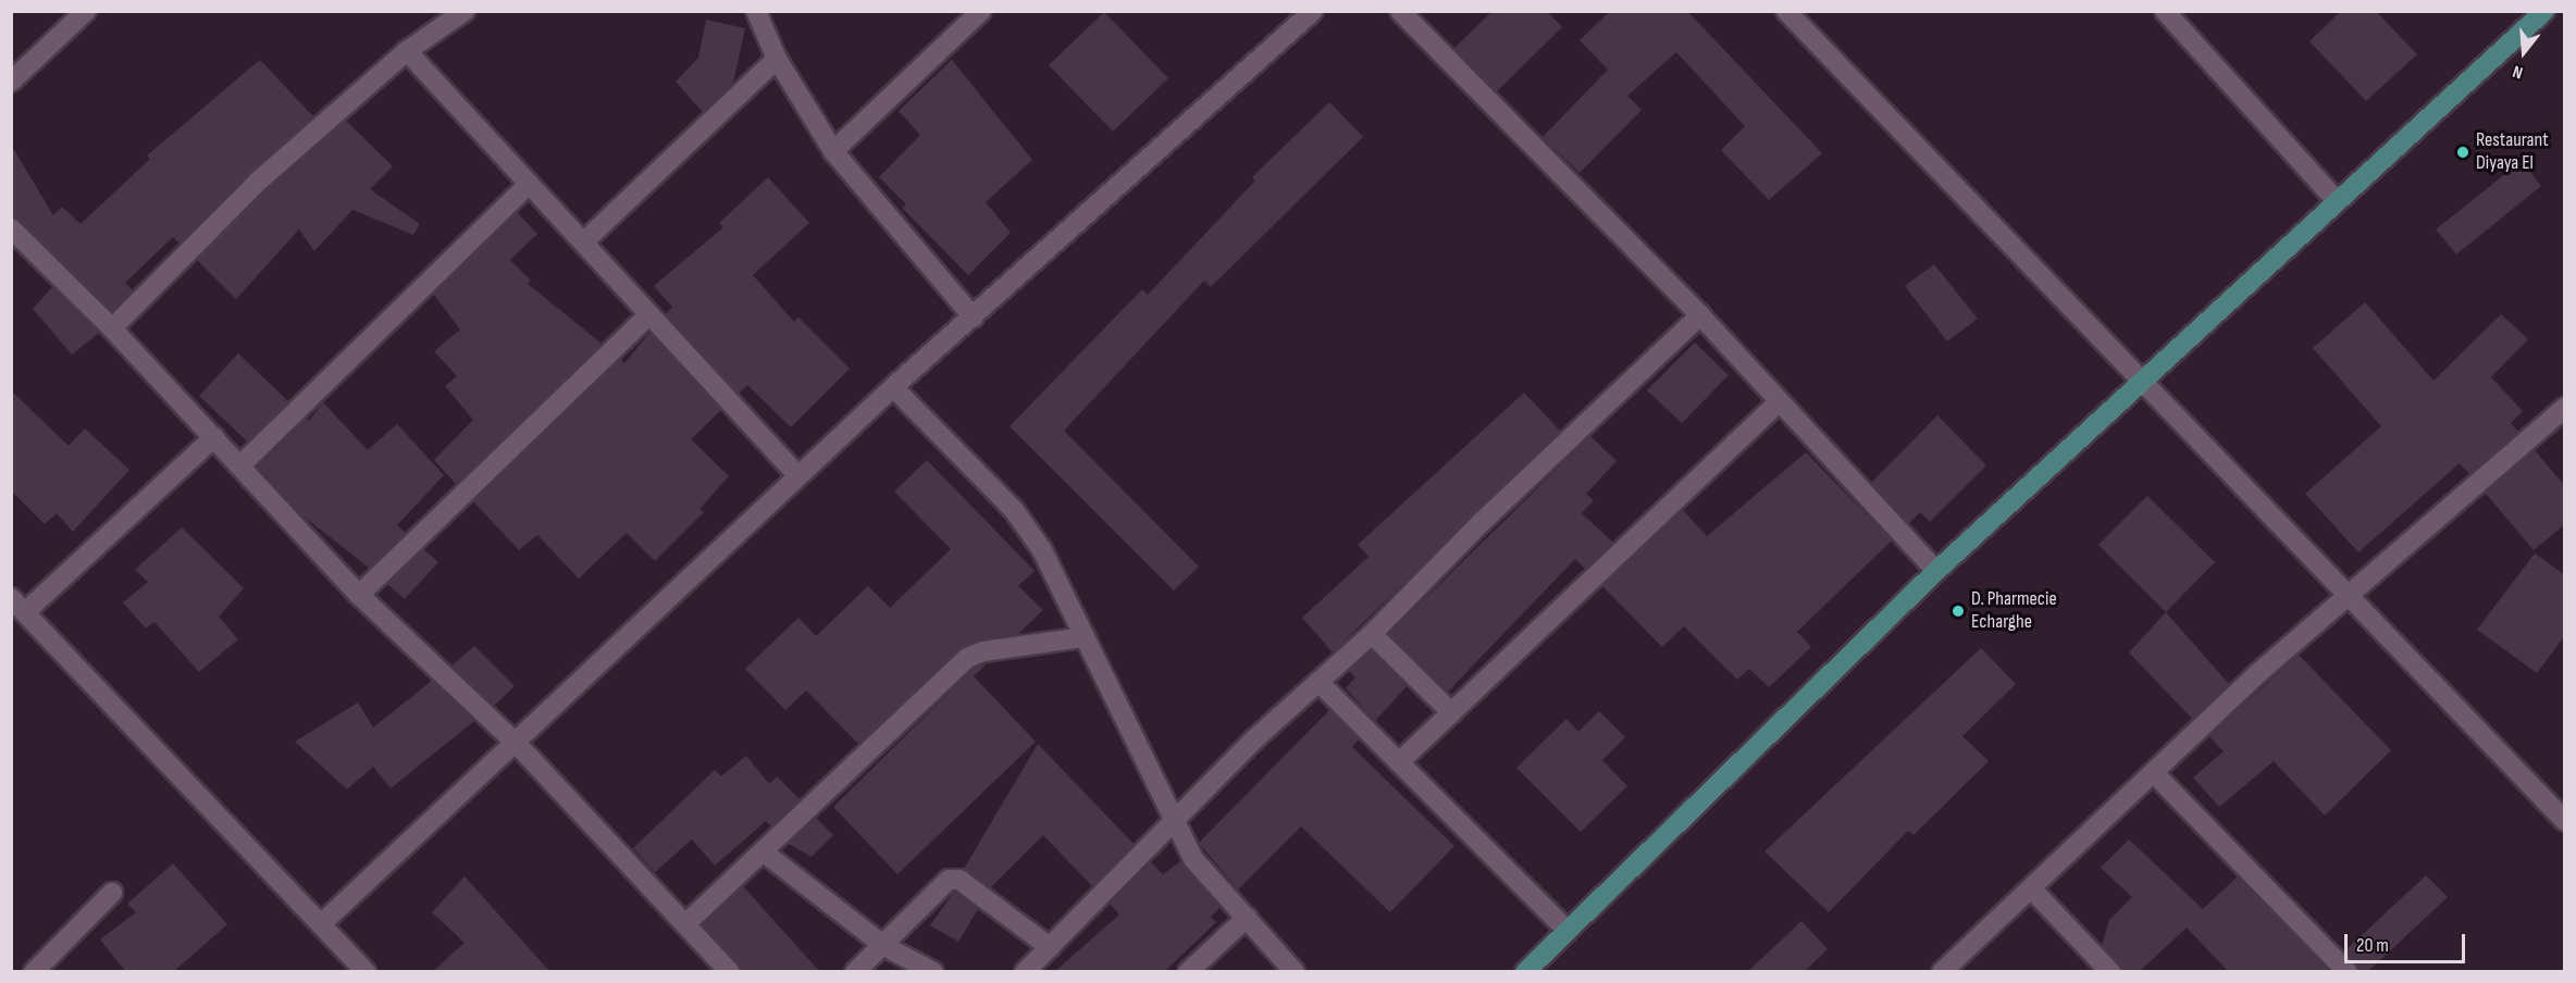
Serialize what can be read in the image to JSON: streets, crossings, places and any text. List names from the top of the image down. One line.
{"places":["Restaurant Diyaya El","D. Pharmecie Echarghe"],"scale_bar":"20 m","north":"bottom"}
